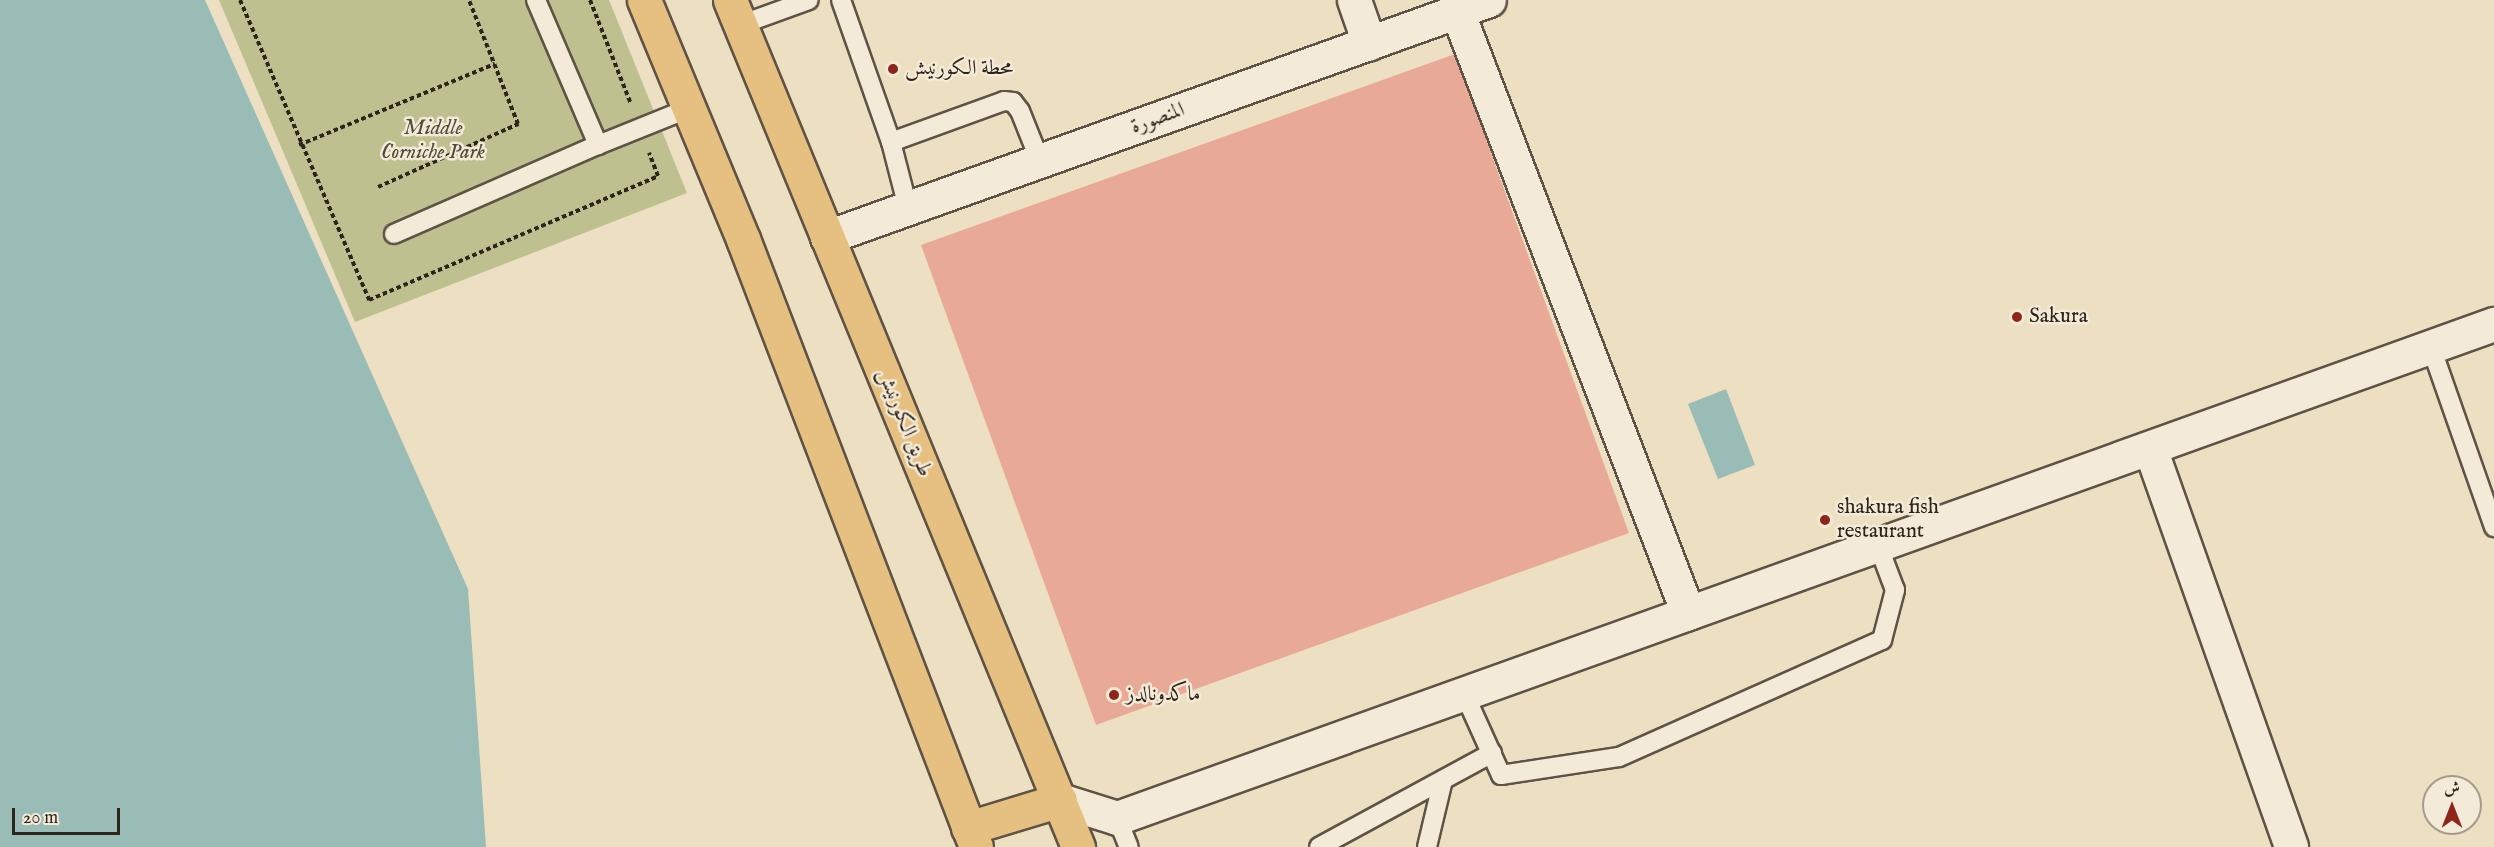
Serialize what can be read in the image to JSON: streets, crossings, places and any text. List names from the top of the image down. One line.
{"streets":{"main road":["طريق الكورنيش"],"street":["المنصورة"]},"crossings":[["المنصورة","طريق الكورنيش"]],"parks":["Middle Corniche Park"],"places":["محطة الكورنيش","Sakura","shakura fish restaurant","ماكدونالدز"],"scale_bar":"20 m","north":"top"}
